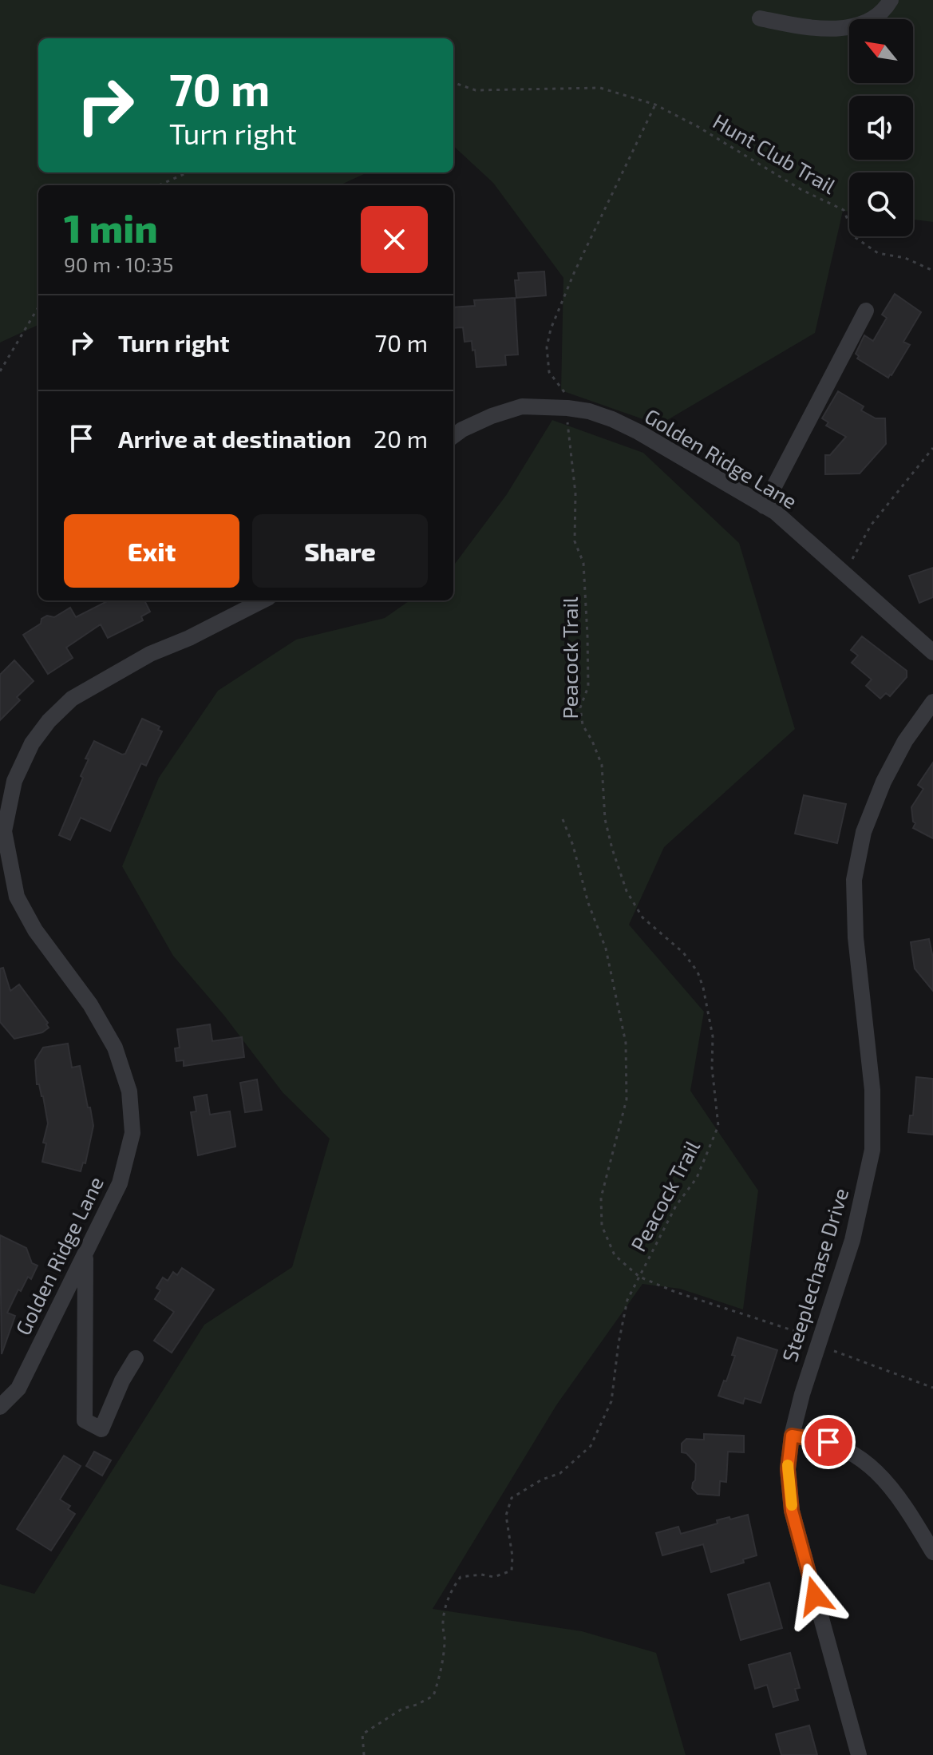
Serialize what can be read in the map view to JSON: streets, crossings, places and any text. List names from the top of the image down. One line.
{"streets":{"street":["Golden Ridge Lane","Steeplechase Drive"],"path":["Hunt Club Trail","Peacock Trail"]},"crossings":[["Hunt Club Trail","Peacock Trail"],["Golden Ridge Lane","Peacock Trail"]],"north":"top left","page":{"turn":["70 m","Turn right"],"heading":["1 min","90 m · 10:35"],"list":[{"name":"Turn right","value":"70 m"},{"name":"Arrive at destination","value":"20 m"}],"buttons":["Exit","Share"]}}
